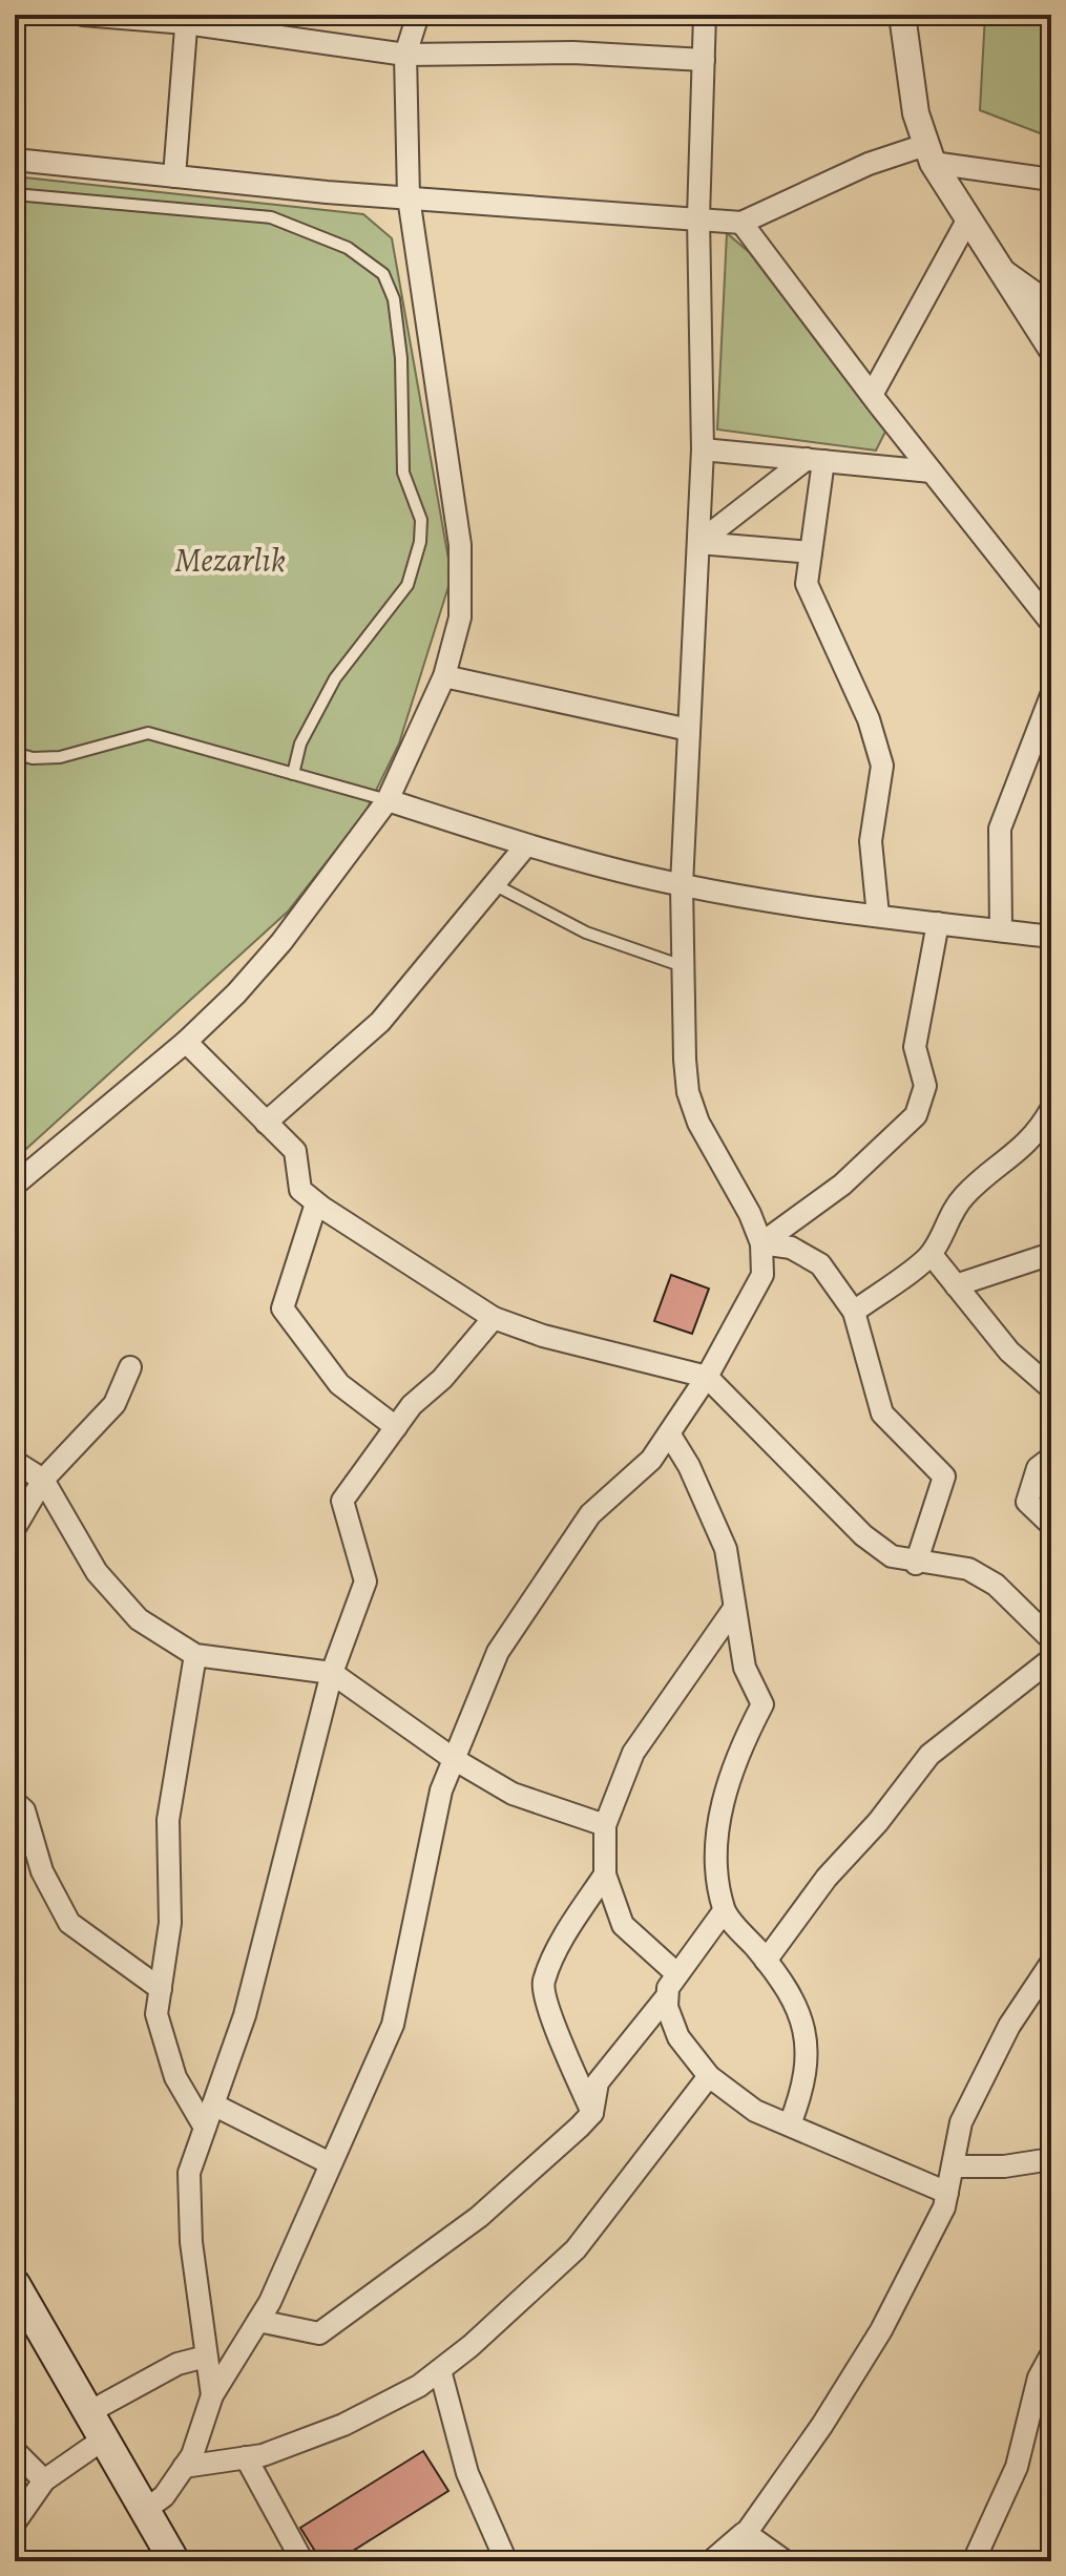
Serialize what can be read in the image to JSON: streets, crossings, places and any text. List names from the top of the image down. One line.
{"parks":["Mezarlık"]}
